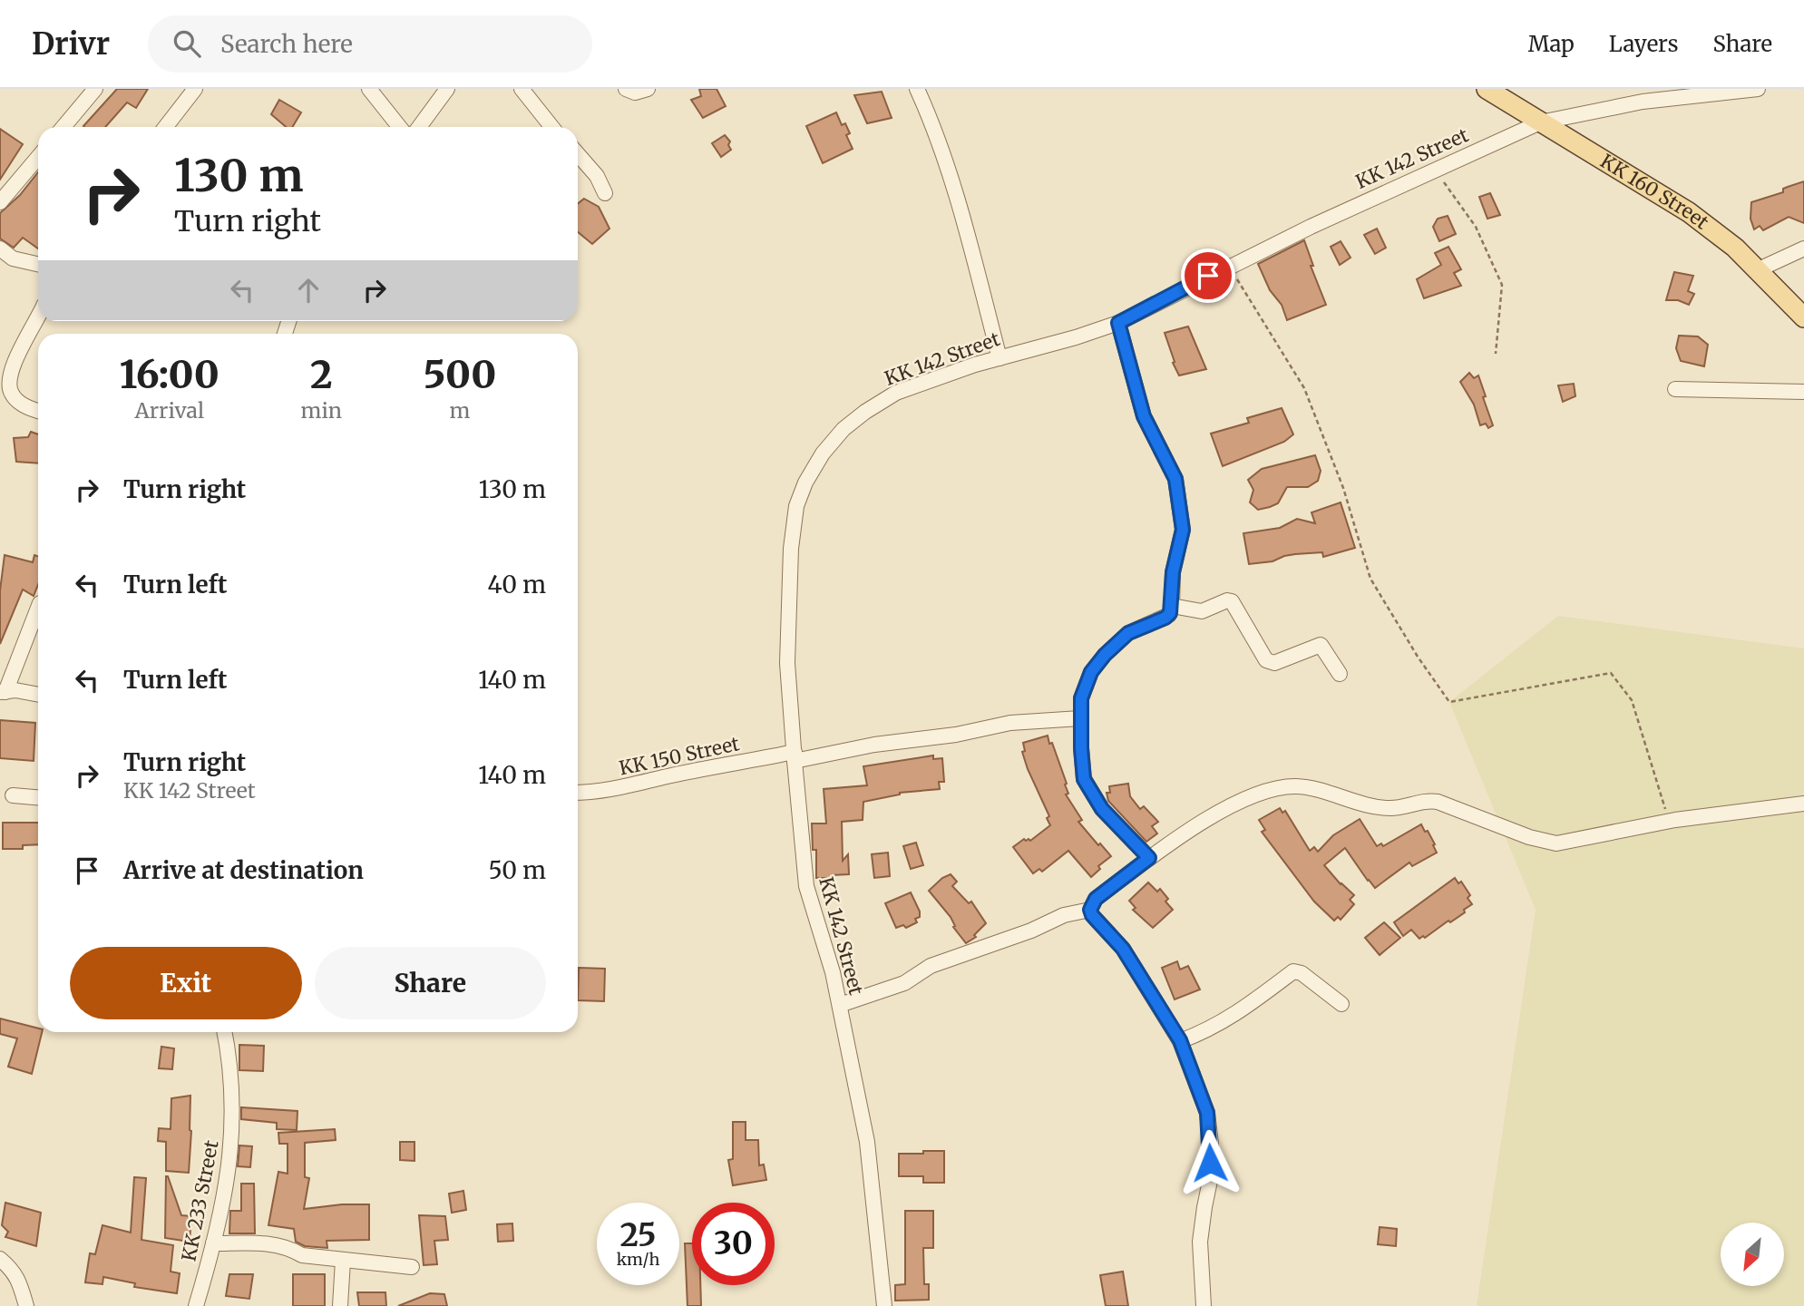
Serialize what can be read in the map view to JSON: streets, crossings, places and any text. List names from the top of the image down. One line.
{"streets":{"main road":["KK 160 Street"],"street":["KK 142 Street","KK 150 Street","KK 233 Street"]},"crossings":[["KK 142 Street","KK 160 Street"],["KK 142 Street","KK 150 Street"]],"north":"bottom left","page":{"header":"Drivr","search":"Search here","nav":["Map","Layers","Share"],"turn":["130 m","Turn right"],"eta":["16:00","Arrival","2","min","500","m"],"list":[{"name":"Turn right","value":"130 m"},{"name":"Turn left","value":"40 m"},{"name":"Turn left","value":"140 m"},{"name":"Turn right","note":"KK 142 Street","value":"140 m"},{"name":"Arrive at destination","value":"50 m"}],"buttons":["Exit","Share"],"speed":"25 km/h","limit":"30"}}
